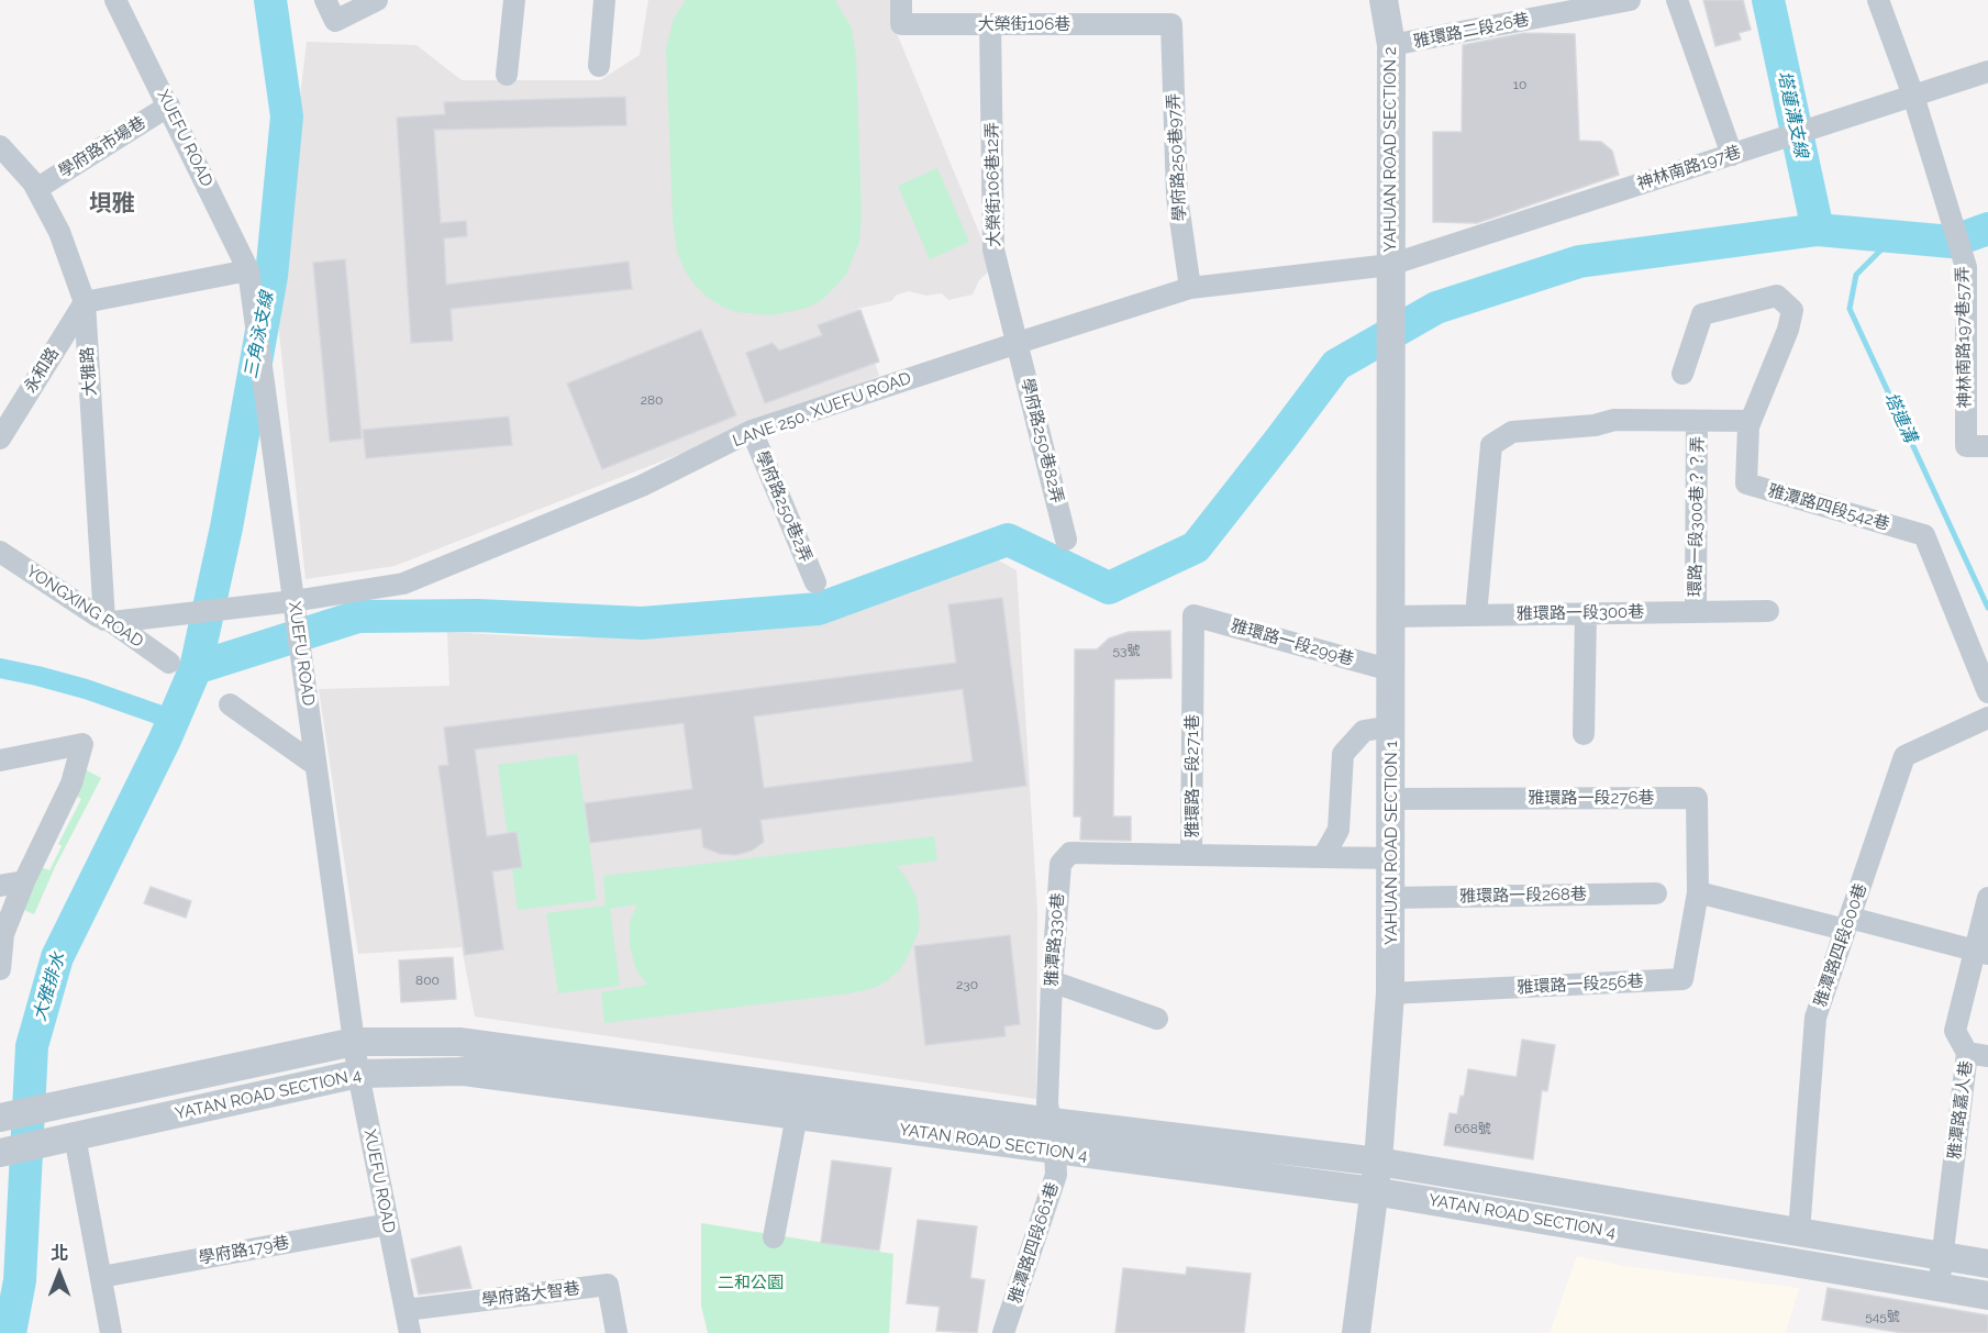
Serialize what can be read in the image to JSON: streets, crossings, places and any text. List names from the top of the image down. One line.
{"streets":{"street":["大榮街106巷","雅環路二段26巷","XUEFU ROAD","學府路市場巷","YAHUAN ROAD SECTION 2","學府路250巷97弄","神林南路197巷","大榮街106巷12弄","神林南路197巷57弄","永和路","大雅路","LANE 250, XUEFU ROAD","學府路250巷82弄","學府路250巷2弄","雅潭路四段542巷","環路一段300巷？？弄","YONGXING ROAD","雅環路一段300巷","雅環路一段299巷","雅環路一段271巷","雅環路一段276巷","YAHUAN ROAD SECTION 1","雅環路一段268巷","雅潭路330巷","雅潭路四段600巷","雅環路一段256巷","YATAN ROAD SECTION 4","雅潭路嘉人巷","雅潭路四段661巷","學府路179巷","學府路大智巷"]},"crossings":[["大榮街106巷","學府路250巷97弄"],["大榮街106巷","大榮街106巷12弄"],["雅環路二段26巷","YAHUAN ROAD SECTION 2"],["XUEFU ROAD","學府路市場巷"],["XUEFU ROAD","LANE 250, XUEFU ROAD"],["XUEFU ROAD","YATAN ROAD SECTION 4"],["XUEFU ROAD","學府路179巷"],["XUEFU ROAD","學府路大智巷"],["學府路市場巷","大雅路"],["YAHUAN ROAD SECTION 2","神林南路197巷"],["YAHUAN ROAD SECTION 2","LANE 250, XUEFU ROAD"],["YAHUAN ROAD SECTION 2","YAHUAN ROAD SECTION 1"],["學府路250巷97弄","LANE 250, XUEFU ROAD"],["神林南路197巷","神林南路197巷57弄"],["神林南路197巷","LANE 250, XUEFU ROAD"],["大榮街106巷12弄","LANE 250, XUEFU ROAD"],["大榮街106巷12弄","學府路250巷82弄"],["永和路","大雅路"],["大雅路","LANE 250, XUEFU ROAD"],["大雅路","YONGXING ROAD"],["LANE 250, XUEFU ROAD","學府路250巷82弄"],["LANE 250, XUEFU ROAD","學府路250巷2弄"],["LANE 250, XUEFU ROAD","YONGXING ROAD"],["環路一段300巷？？弄","雅環路一段300巷"],["雅環路一段300巷","YAHUAN ROAD SECTION 1"],["雅環路一段299巷","雅環路一段271巷"],["雅環路一段299巷","YAHUAN ROAD SECTION 1"],["雅環路一段271巷","YAHUAN ROAD SECTION 1"],["雅環路一段271巷","雅潭路330巷"],["雅環路一段276巷","YAHUAN ROAD SECTION 1"],["雅環路一段276巷","雅環路一段256巷"],["YAHUAN ROAD SECTION 1","雅環路一段268巷"],["YAHUAN ROAD SECTION 1","雅環路一段256巷"],["YAHUAN ROAD SECTION 1","YATAN ROAD SECTION 4"],["雅潭路330巷","YATAN ROAD SECTION 4"],["雅潭路330巷","雅潭路四段661巷"],["雅潭路四段600巷","YATAN ROAD SECTION 4"],["YATAN ROAD SECTION 4","雅潭路嘉人巷"],["YATAN ROAD SECTION 4","雅潭路四段661巷"]],"districts":["垻雅"],"water":["塔蓮溝支線","三角泳支線","塔連溝","大雅排水"],"parks":["二和公園"],"house_numbers":["10","280","53號","800","230","668號","545號"],"north":"top"}
